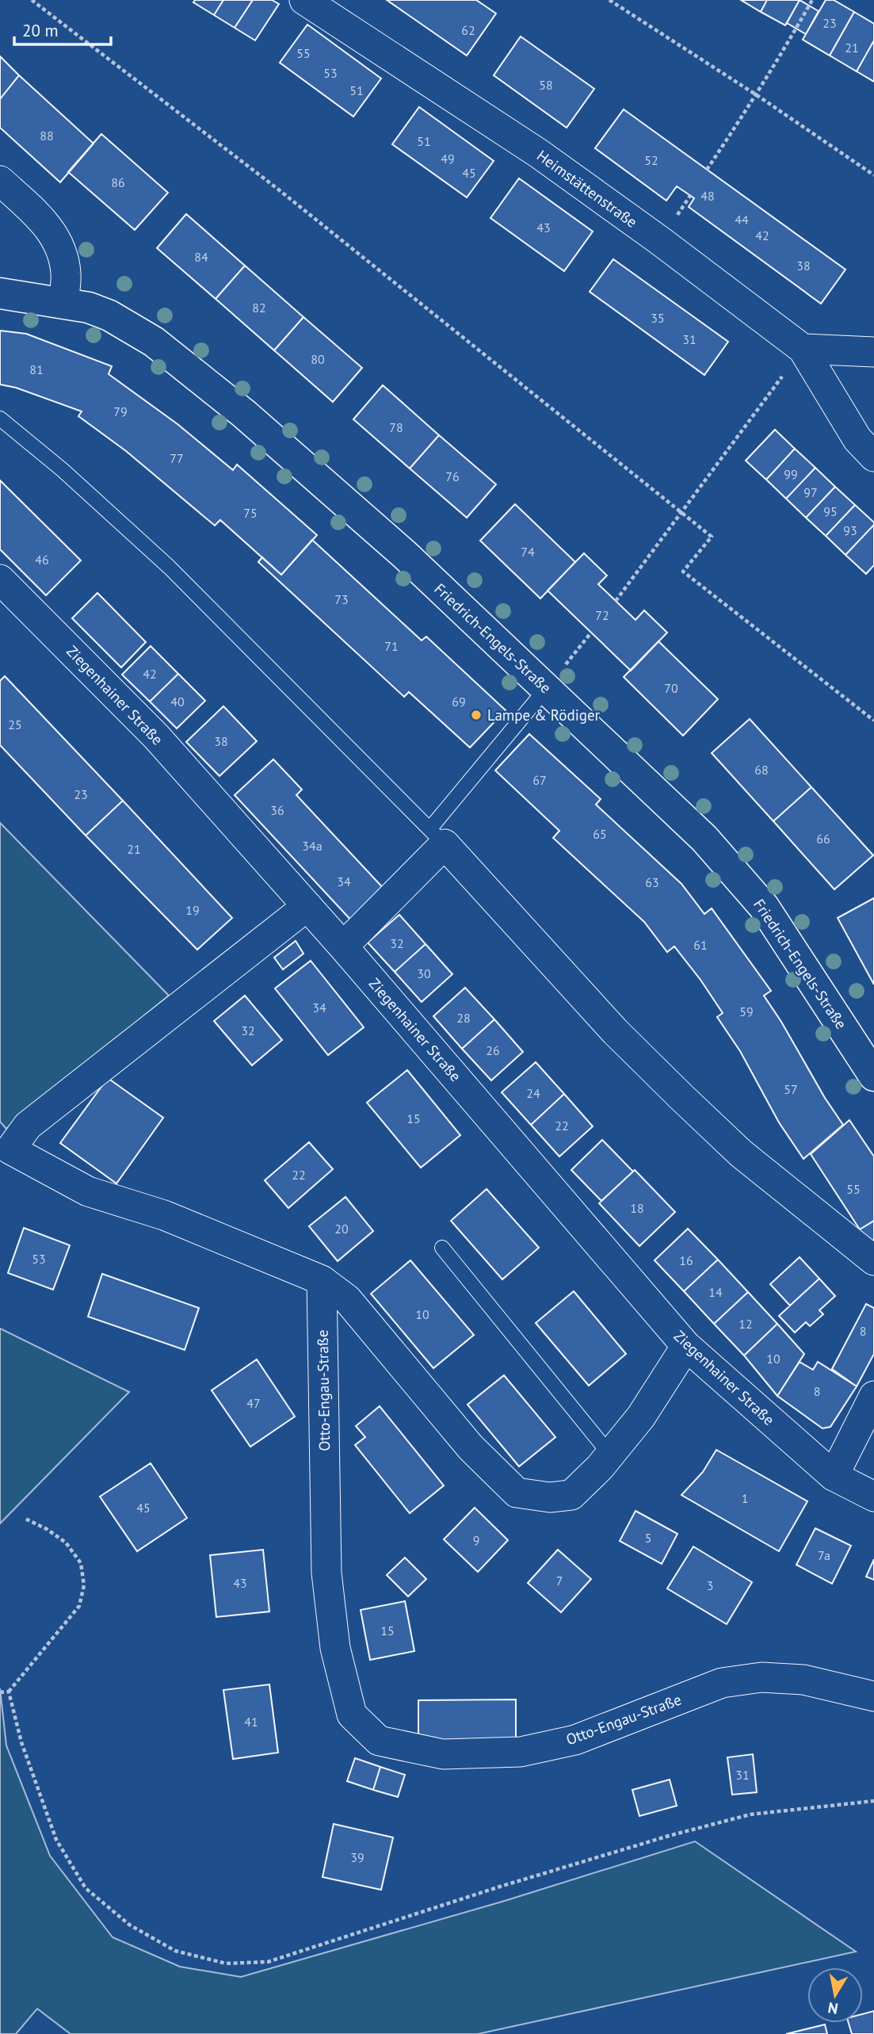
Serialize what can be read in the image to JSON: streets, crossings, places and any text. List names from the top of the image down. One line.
{"streets":{"street":["Heimstättenstraße","Friedrich-Engels-Straße","Ziegenhainer Straße","Otto-Engau-Straße"]},"places":["Lampe & Rödiger"],"house_numbers":["23","62","21","55","53","58","51","88","51","49","52","45","86","48","44","43","42","84","38","82","35","31","80","81","79","78","77","99","76","97","95","75","93","74","46","73","72","71","42","70","40","69","25","38","68","67","23","36","65","66","34a","21","34","63","19","32","61","30","34","59","28","32","26","57","24","15","22","22","55","18","20","53","16","14","10","12","8","10","8","47","1","45","5","9","7a","7","43","3","15","41","31","39"],"scale_bar":"20 m","north":"bottom"}
